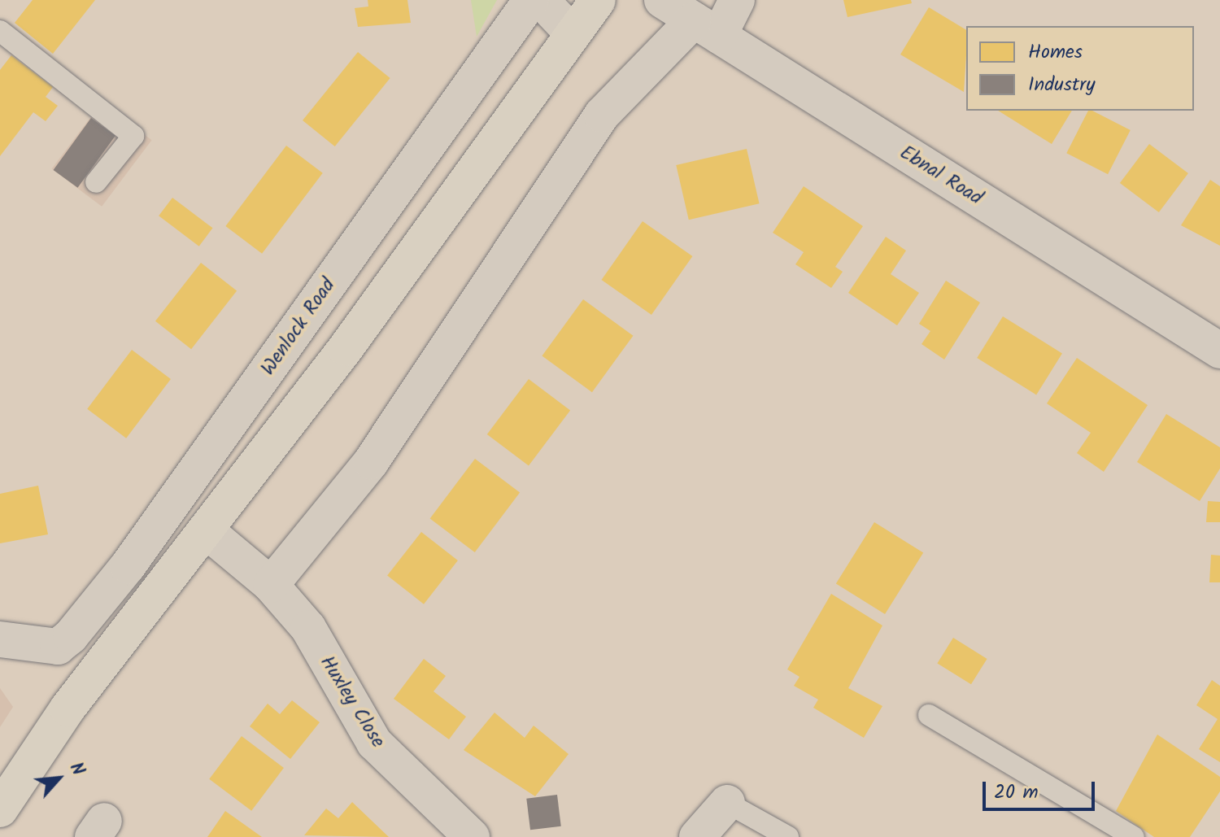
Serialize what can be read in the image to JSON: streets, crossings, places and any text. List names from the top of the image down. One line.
{"streets":{"street":["Ebnal Road","Wenlock Road","Huxley Close"]},"legend":["Homes","Industry"],"scale_bar":"20 m","north":"top right"}
